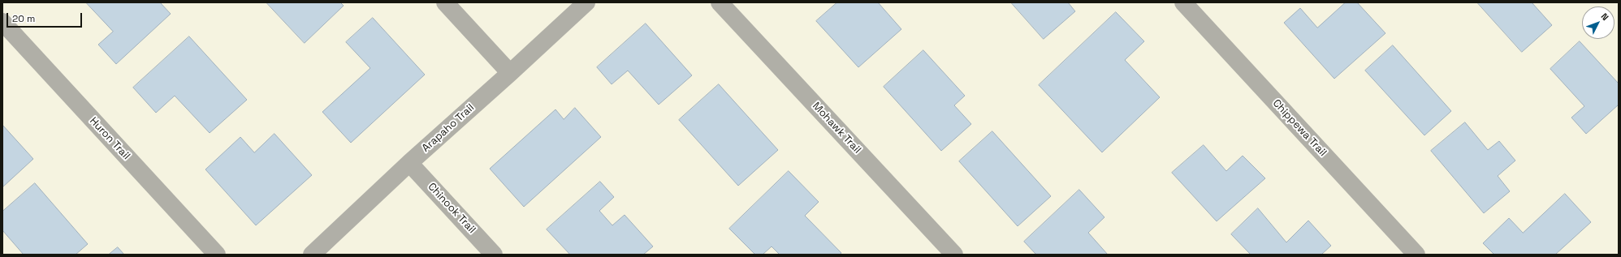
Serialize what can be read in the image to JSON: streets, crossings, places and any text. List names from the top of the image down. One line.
{"streets":{"street":["Arapaho Trail","Mohawk Trail","Chippewa Trail","Huron Trail","Chinook Trail"]},"crossings":[["Arapaho Trail","Chinook Trail"]],"scale_bar":"20 m","north":"top right"}
